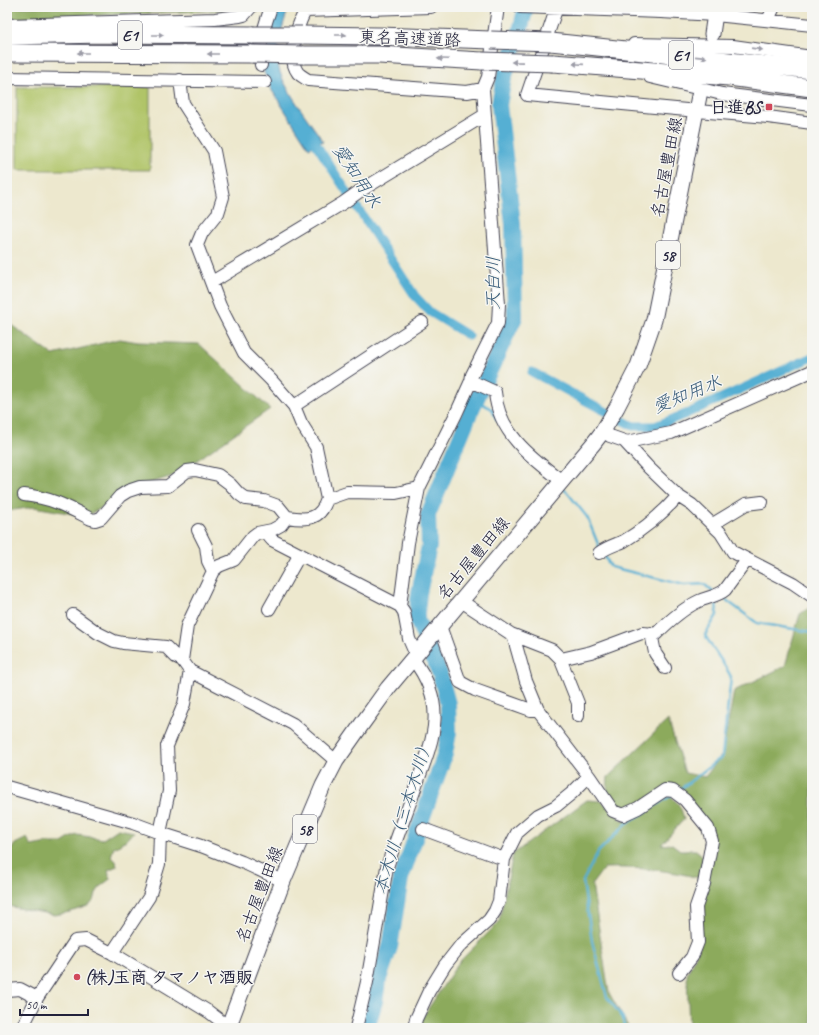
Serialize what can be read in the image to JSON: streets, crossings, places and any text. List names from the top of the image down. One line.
{"streets":{"highway":["E1","東名高速道路"],"main road":["名古屋豊田線","58"]},"water":["愛知用水","天白川","本木川（三本木川）"],"places":{"transit":["日進BS"],"other":["(株)玉商 タマノヤ酒販"]},"scale_bar":"50 m"}
